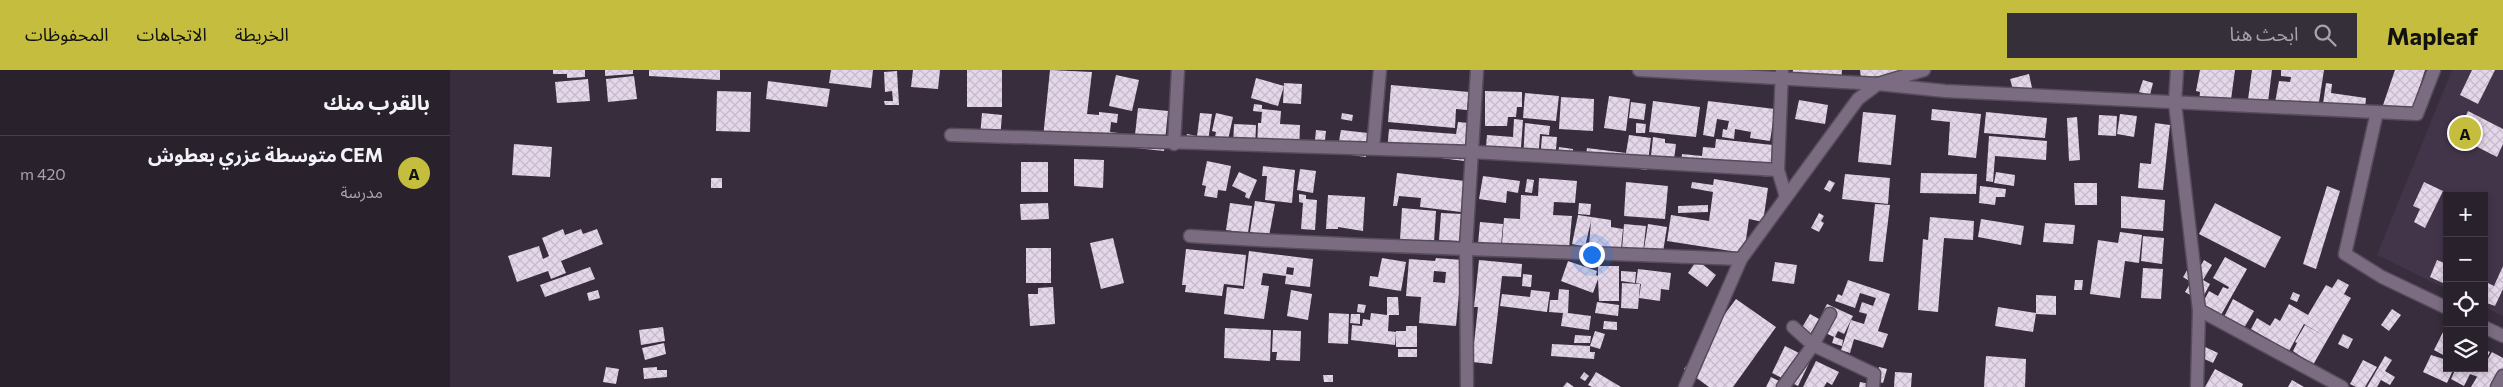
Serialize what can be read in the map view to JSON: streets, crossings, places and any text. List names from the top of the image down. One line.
{"page":{"header":"Mapleaf","search":"ابحث هنا","nav":["الخريطة","الاتجاهات","المحفوظات"],"heading":"بالقرب منك","pins":"A","list":[{"mark":"A","name":"CEM متوسطة عزري بعطوش","note":"مدرسة","value":"420 m"}],"map_buttons":["+","−"]}}
